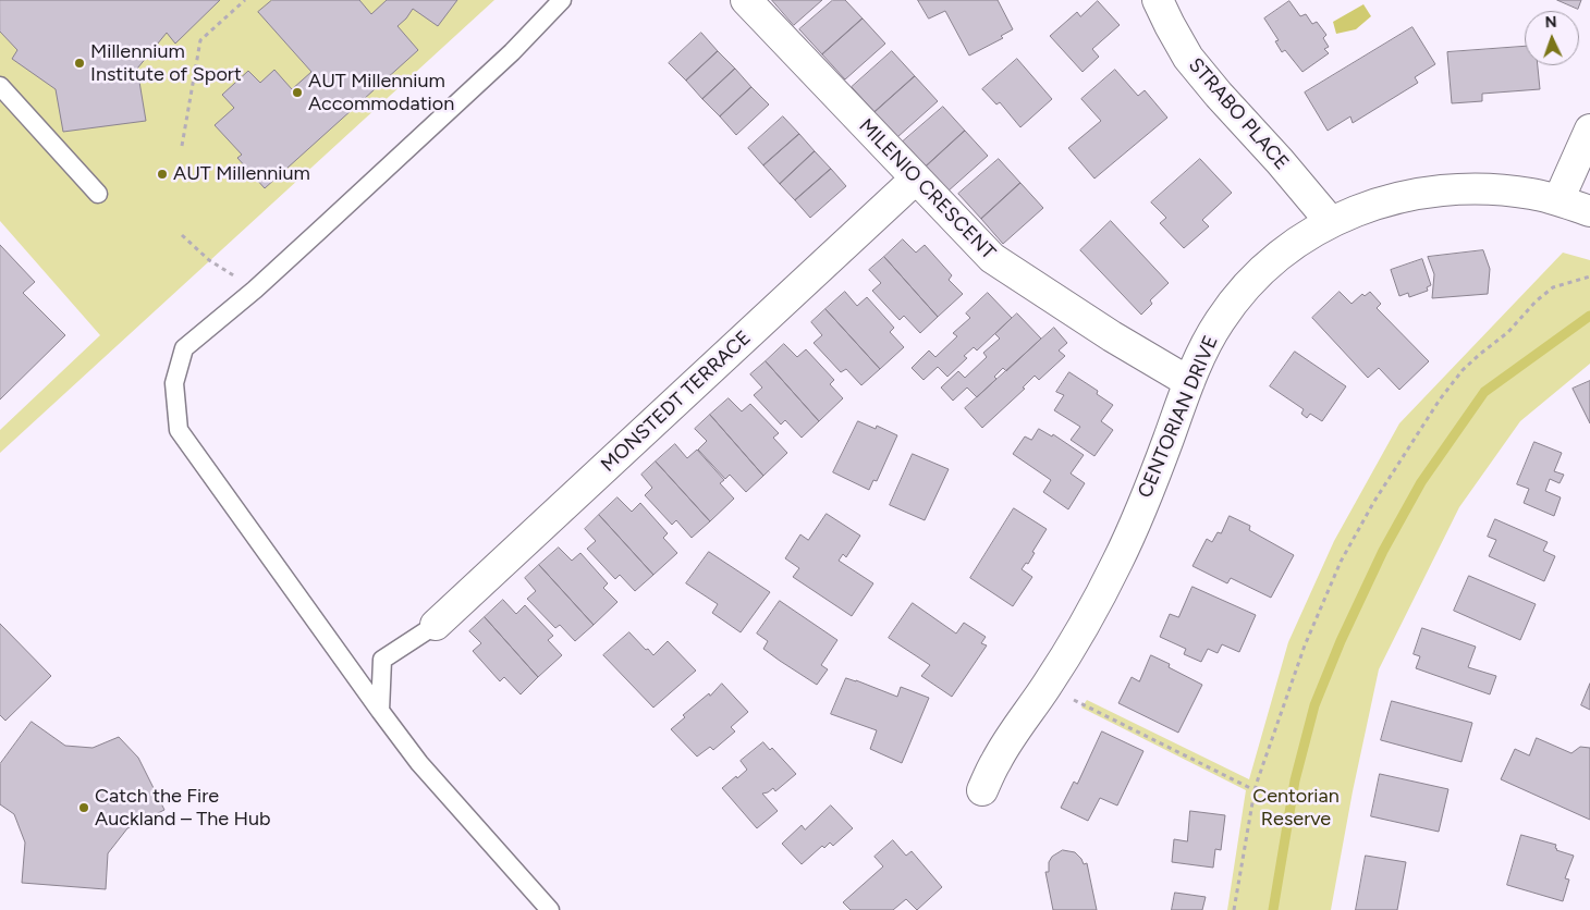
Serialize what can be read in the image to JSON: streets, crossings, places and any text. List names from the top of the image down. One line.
{"streets":{"street":["STRABO PLACE","MILENIO CRESCENT","MONSTEDT TERRACE","CENTORIAN DRIVE"]},"crossings":[["STRABO PLACE","CENTORIAN DRIVE"],["MILENIO CRESCENT","MONSTEDT TERRACE"],["MILENIO CRESCENT","CENTORIAN DRIVE"]],"parks":["Centorian Reserve"],"places":["Millennium Institute of Sport","AUT Millennium Accommodation","AUT Millennium","Catch the Fire Auckland – The Hub"],"north":"top"}
